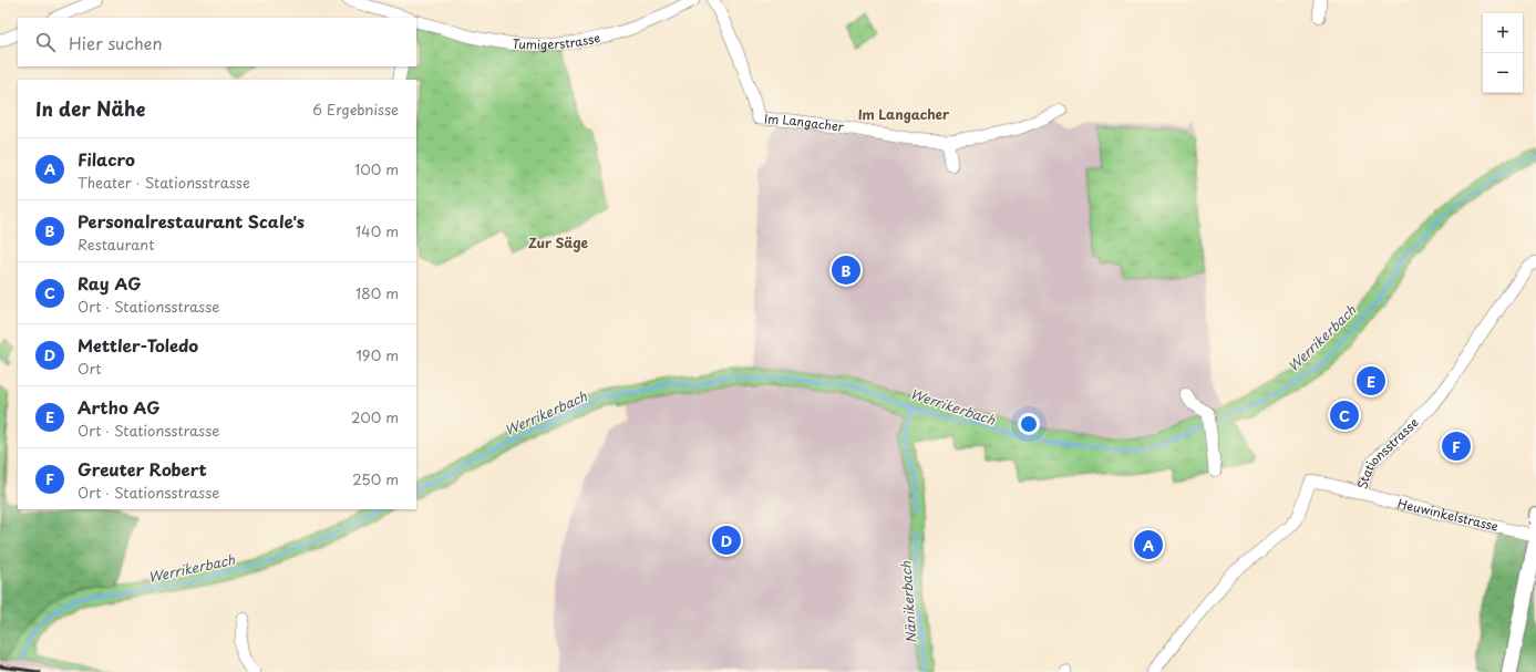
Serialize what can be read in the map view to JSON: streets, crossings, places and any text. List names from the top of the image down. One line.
{"streets":{"street":["Tumigerstrasse","Im Langacher","Stationsstrasse","Heuwinkelstrasse"]},"crossings":[["Stationsstrasse","Heuwinkelstrasse"]],"districts":["Im Langacher","Zur Säge"],"water":["Werrikerbach","Nänikerbach"],"page":{"map_buttons":["+","−"],"search":"Hier suchen","heading":["In der Nähe","6 Ergebnisse"],"list":[{"mark":"A","name":"Filacro","note":"Theater · Stationsstrasse","value":"100 m"},{"mark":"B","name":"Personalrestaurant Scale's","note":"Restaurant","value":"140 m"},{"mark":"C","name":"Ray AG","note":"Ort · Stationsstrasse","value":"180 m"},{"mark":"D","name":"Mettler-Toledo","note":"Ort","value":"190 m"},{"mark":"E","name":"Artho AG","note":"Ort · Stationsstrasse","value":"200 m"},{"mark":"F","name":"Greuter Robert","note":"Ort · Stationsstrasse","value":"250 m"}],"pins":["B","E","C","F","D","A"]}}
